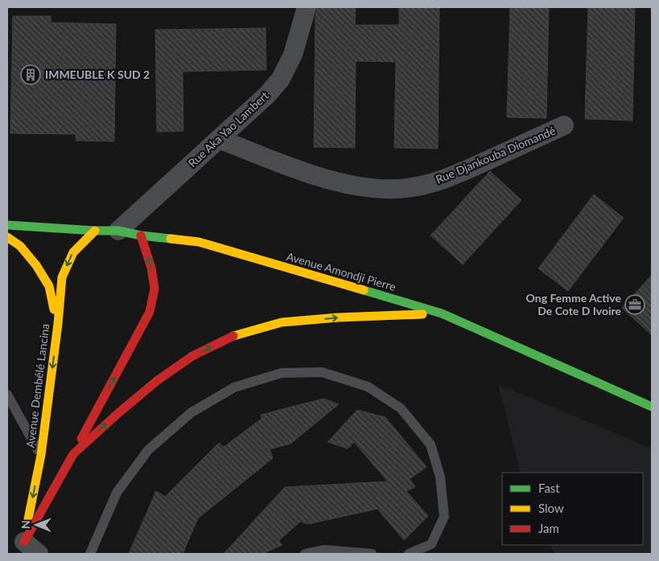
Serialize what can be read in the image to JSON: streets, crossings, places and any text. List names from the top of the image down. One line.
{"streets":{"street":["Rue Aka Yao Lambert","Rue Djankouba Diomandé","Avenue Amondji Pierre","Avenue Dembélé Lancina"]},"crossings":[["Rue Aka Yao Lambert","Rue Djankouba Diomandé"],["Rue Aka Yao Lambert","Avenue Amondji Pierre"],["Avenue Amondji Pierre","Avenue Dembélé Lancina"]],"places":{"building":["IMMEUBLE K SUD 2"],"office":["Ong Femme Active De Cote D Ivoire"]},"legend":["Fast","Slow","Jam"],"north":"left"}
